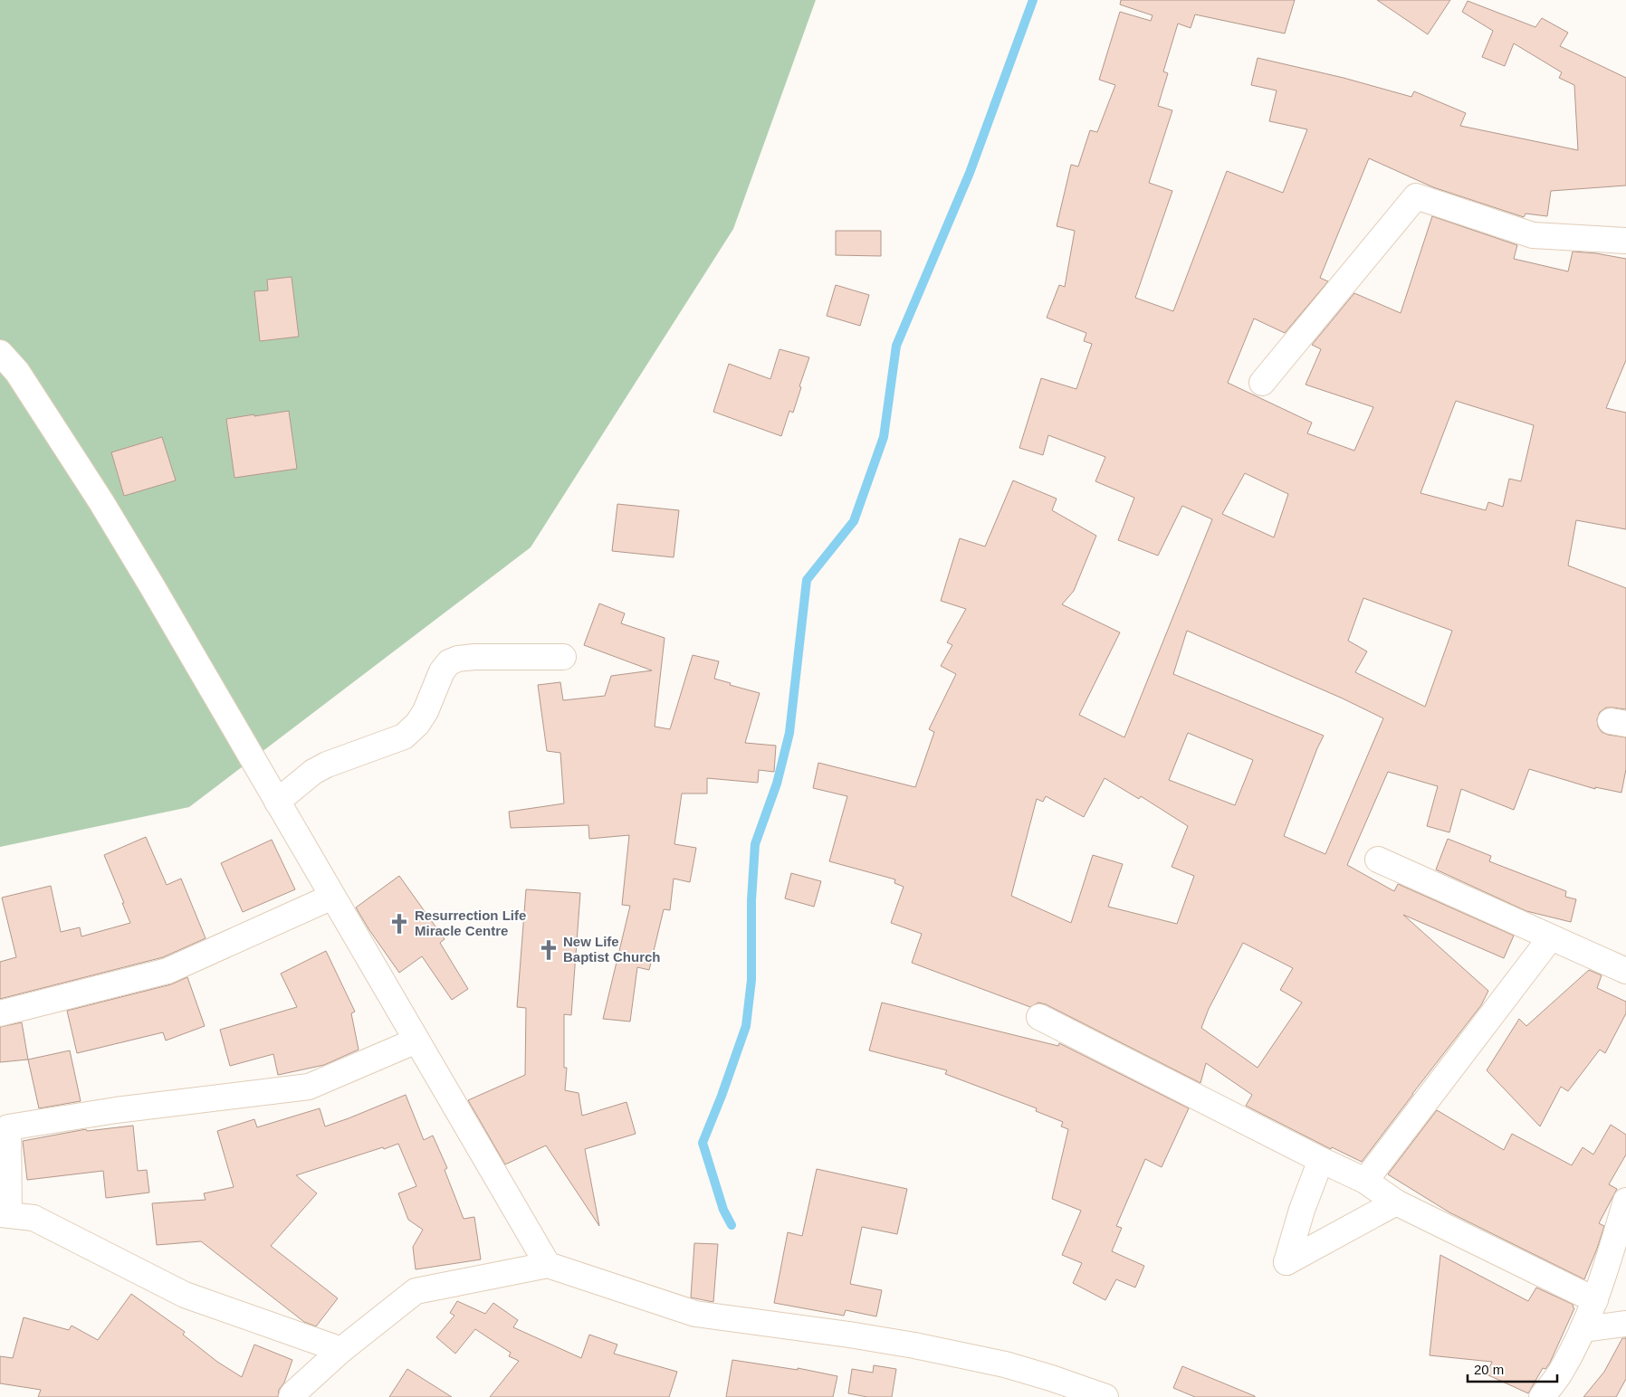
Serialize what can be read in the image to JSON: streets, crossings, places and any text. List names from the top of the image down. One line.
{"places":{"church":["Resurrection Life Miracle Centre","New Life Baptist Church"]},"scale_bar":"20 m"}
